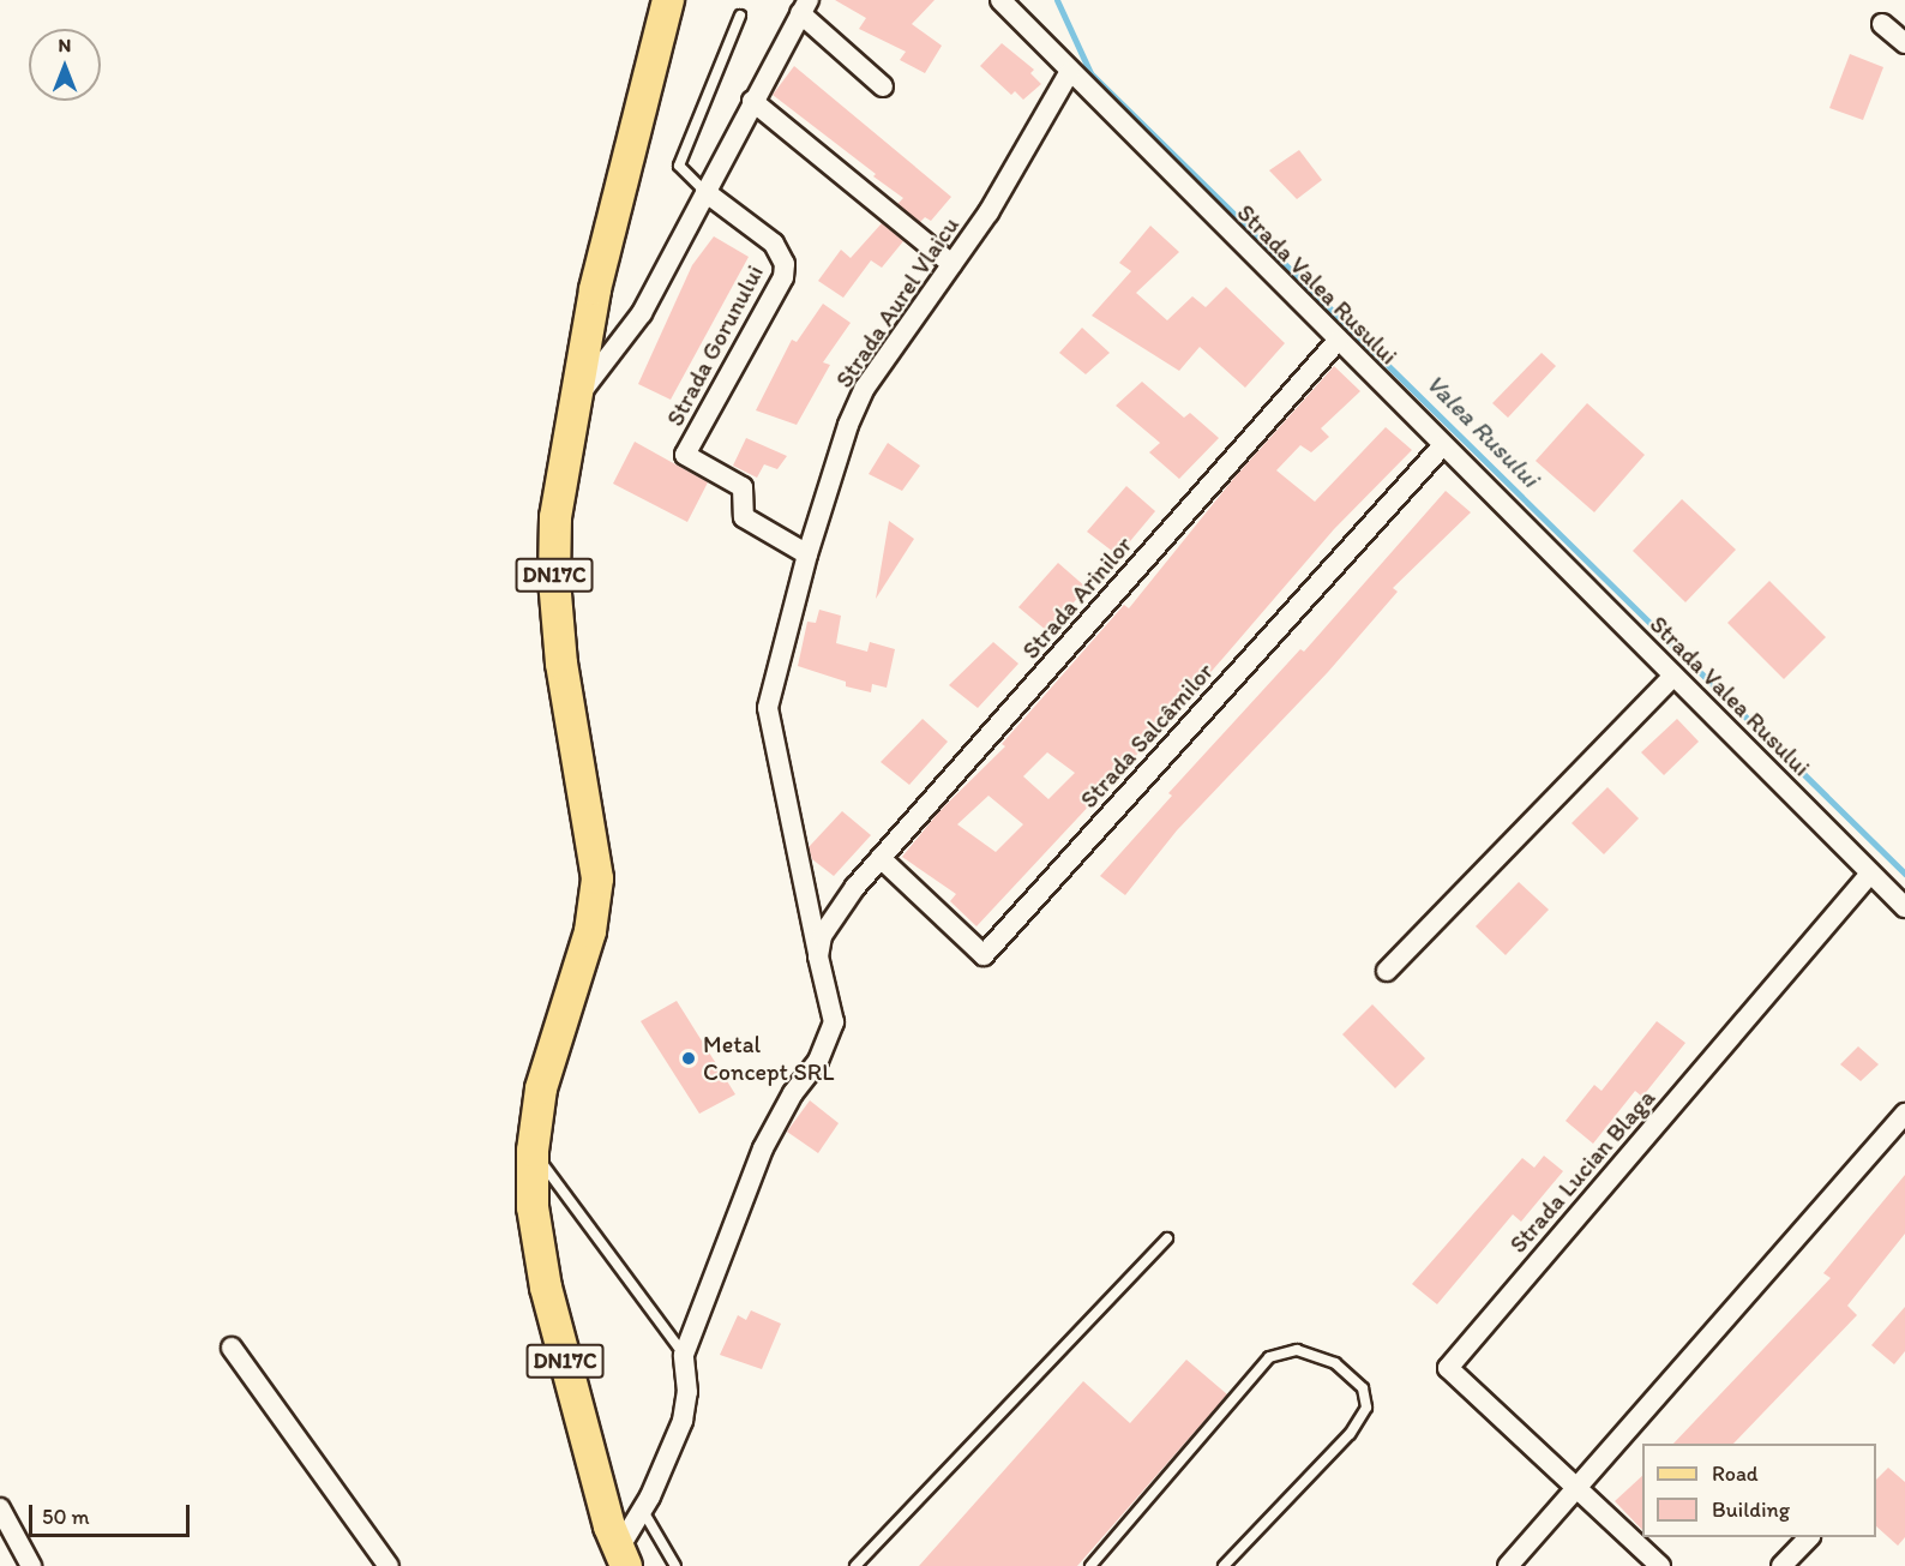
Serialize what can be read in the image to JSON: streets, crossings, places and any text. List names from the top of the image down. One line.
{"streets":{"main road":["DN17C"],"street":["Strada Valea Rusului","Strada Aurel Vlaicu","Strada Gorunului","Strada Arinilor","Strada Salcâmilor","Strada Lucian Blaga"]},"crossings":[["Strada Valea Rusului","Strada Aurel Vlaicu"],["Strada Valea Rusului","Strada Arinilor"],["Strada Valea Rusului","Strada Salcâmilor"],["Strada Valea Rusului","Strada Lucian Blaga"],["Strada Aurel Vlaicu","Strada Gorunului"],["Strada Aurel Vlaicu","Strada Arinilor"],["Strada Arinilor","Strada Salcâmilor"]],"water":["Valea Rusului"],"places":["Metal Concept SRL"],"legend":["Road","Building"],"scale_bar":"50 m","north":"top"}
